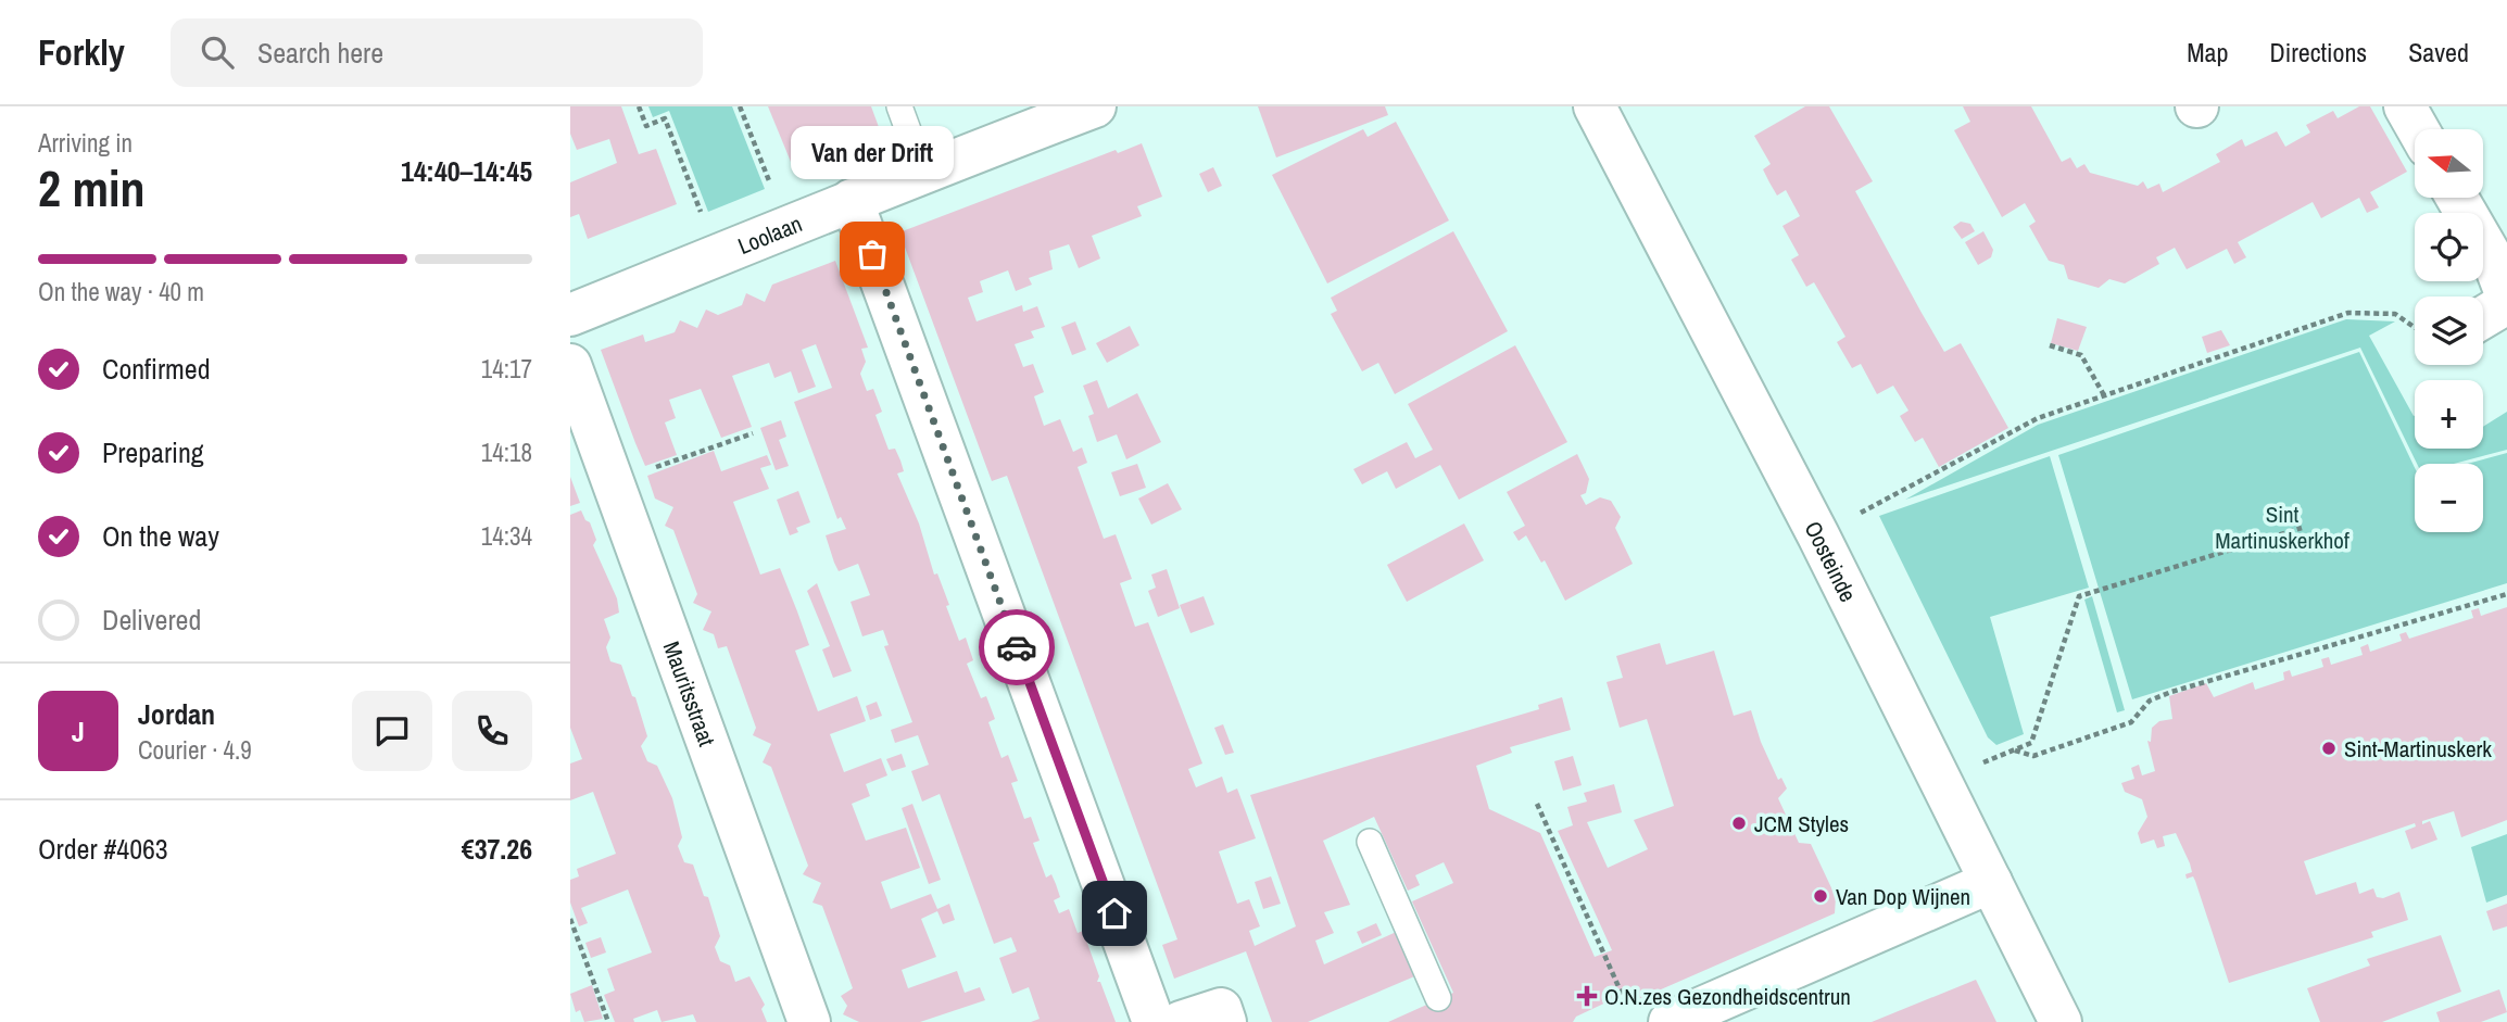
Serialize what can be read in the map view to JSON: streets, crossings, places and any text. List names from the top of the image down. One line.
{"streets":{"street":["Loolaan","Oosteinde","Mauritsstraat"]},"parks":["Sint Martinuskerkhof"],"places":{"other":["Van der Drift","Sint-Martinuskerk","JCM Styles","Van Dop Wijnen"],"health":["O.N.zes Gezondheidscentrun"]},"north":"left","page":{"header":"Forkly","search":"Search here","nav":["Map","Directions","Saved"],"heading":["2 min","Arriving in","14:40–14:45"],"panel":["Jordan","Courier · 4.9","Order #4063","€37.26"],"bubble":"Van der Drift","map_buttons":["+","−"],"bar":"On the way · 40 m","list":[["Confirmed","14:17"],["Preparing","14:18"],["On the way","14:34"],"Delivered"],"round":"J"}}
